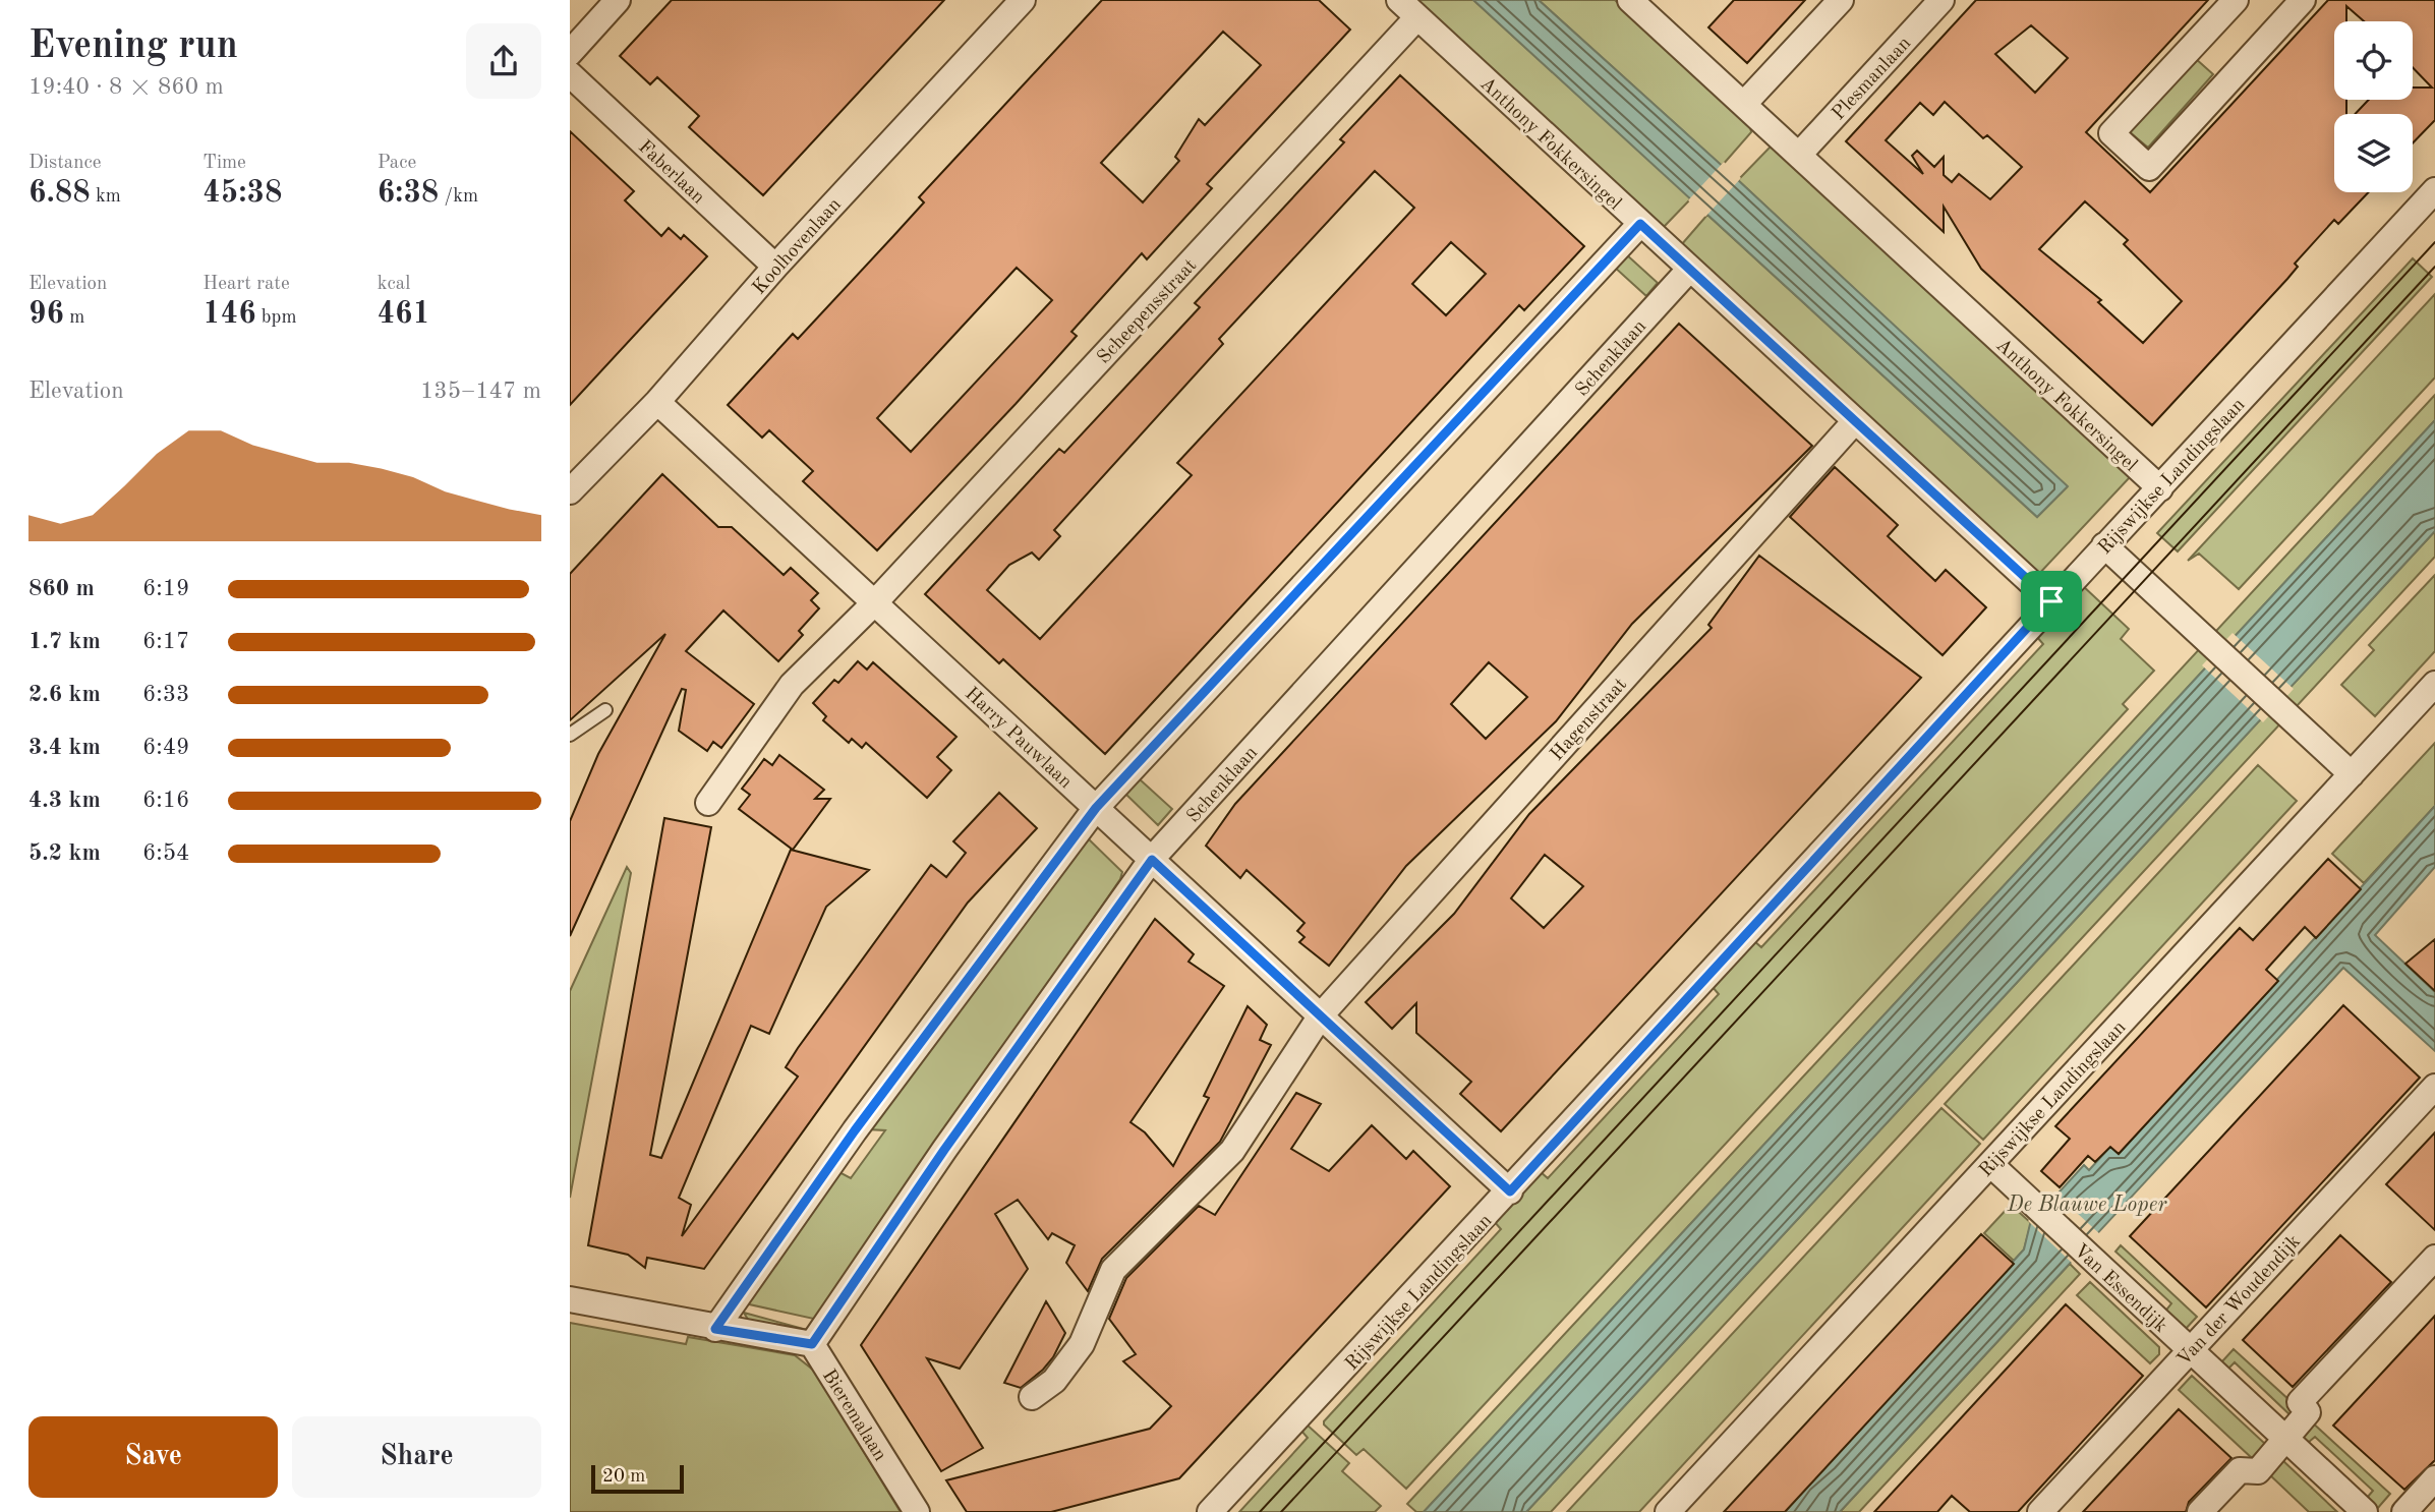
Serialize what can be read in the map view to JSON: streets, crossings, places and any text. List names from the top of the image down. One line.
{"streets":{"street":["Plesmanlaan","Anthony Fokkersingel","Faberlaan","Koolhovenlaan","Scheepensstraat","Schenklaan","Rijswijkse Landingslaan","Hagenstraat","Harry Pauwlaan","Van Essendijk","Van der Woudendijk","Bieremalaan"]},"crossings":[["Plesmanlaan","Anthony Fokkersingel"],["Anthony Fokkersingel","Scheepensstraat"],["Anthony Fokkersingel","Schenklaan"],["Anthony Fokkersingel","Rijswijkse Landingslaan"],["Anthony Fokkersingel","Hagenstraat"],["Faberlaan","Koolhovenlaan"],["Koolhovenlaan","Harry Pauwlaan"],["Scheepensstraat","Harry Pauwlaan"],["Schenklaan","Harry Pauwlaan"],["Schenklaan","Bieremalaan"],["Rijswijkse Landingslaan","Harry Pauwlaan"],["Rijswijkse Landingslaan","Van Essendijk"],["Hagenstraat","Harry Pauwlaan"],["Van Essendijk","Van der Woudendijk"]],"water":["De Blauwe Loper"],"scale_bar":"20 m","page":{"heading":["Evening run","19:40 · 8 × 860 m"],"stats":[["Distance","6.88 km"],["Time","45:38"],["Pace","6:38 /km"],["Elevation","96 m"],["Heart rate","146 bpm"],["kcal","461"]],"chart":["Elevation","135–147 m"],"list":[{"name":"860 m","note":"6:19"},{"name":"1.7 km","note":"6:17"},{"name":"2.6 km","note":"6:33"},{"name":"3.4 km","note":"6:49"},{"name":"4.3 km","note":"6:16"},{"name":"5.2 km","note":"6:54"}],"buttons":["Save","Share"],"scale":"20 m"}}
